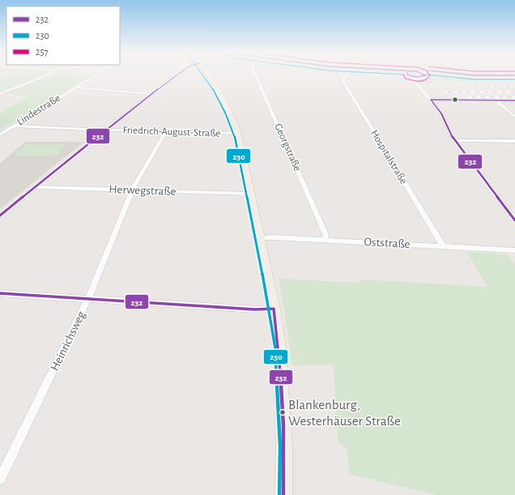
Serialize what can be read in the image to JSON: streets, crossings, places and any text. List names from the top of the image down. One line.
{"streets":{"street":["Lindestraße","Friedrich-August-Straße","Georgstraße","Hospitalstraße","Herwegstraße","Oststraße","Heinrichsweg"]},"crossings":[["Lindestraße","Friedrich-August-Straße"],["Friedrich-August-Straße","Heinrichsweg"],["Georgstraße","Oststraße"],["Hospitalstraße","Oststraße"],["Herwegstraße","Heinrichsweg"]],"places":["Blankenburg, Westerhäuser Straße"],"lines":["transit line 232","transit line 230","transit line 257"],"legend":["232","230","257"]}
